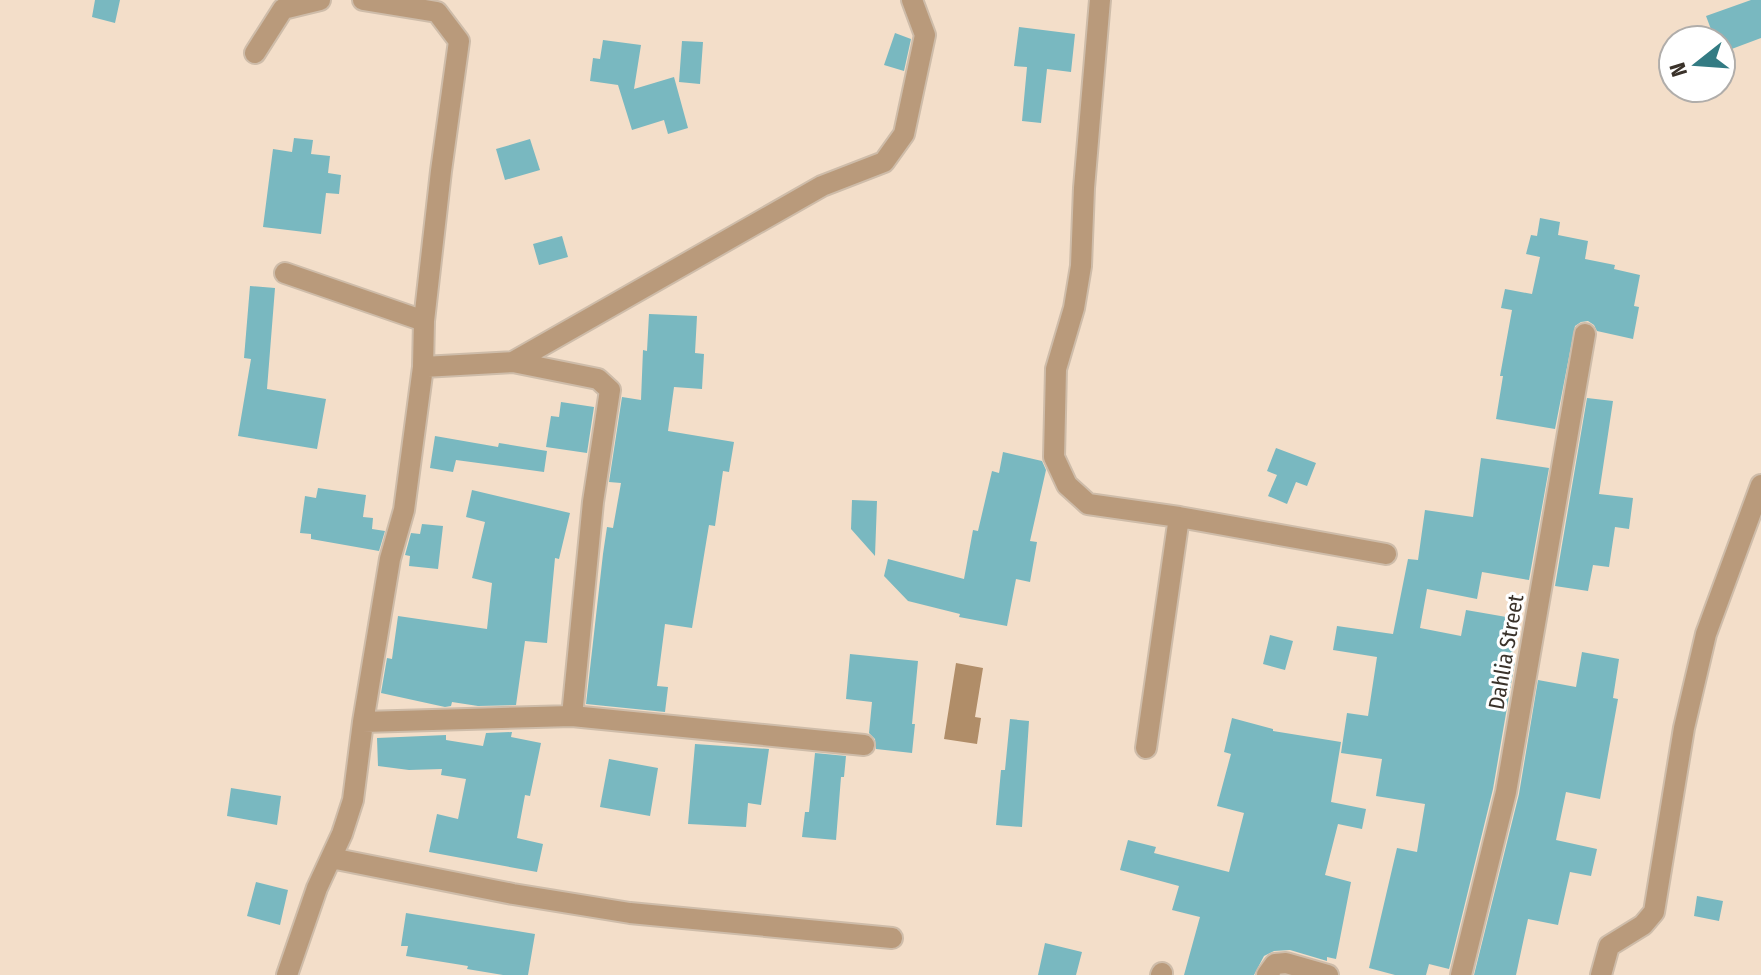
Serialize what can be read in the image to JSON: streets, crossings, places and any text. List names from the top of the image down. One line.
{"streets":{"street":["Dahlia Street"]},"north":"left"}
